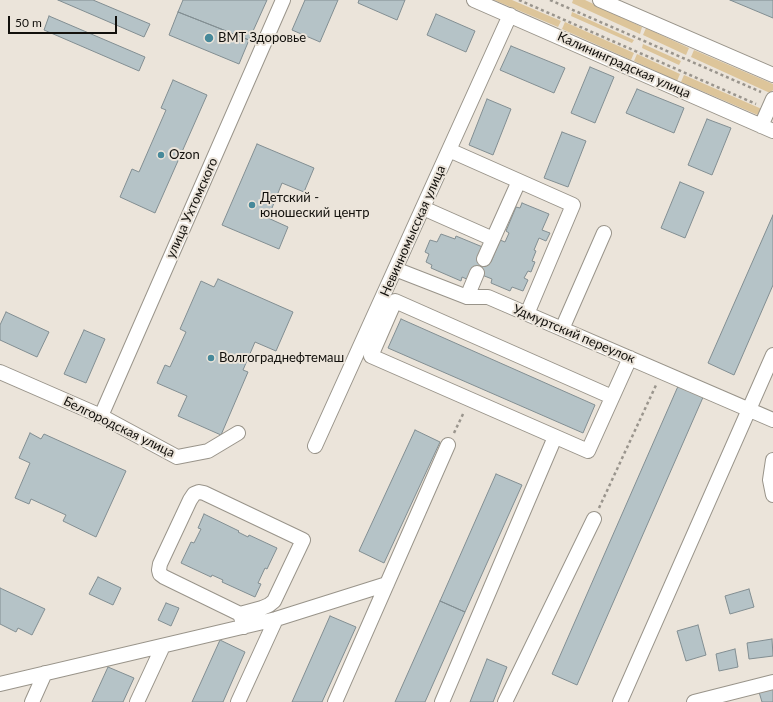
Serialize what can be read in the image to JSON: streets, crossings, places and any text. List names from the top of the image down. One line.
{"streets":{"street":["Калининградская улица","улица Ухтомского","Невинномысская улица","Удмуртский переулок","Белгородская улица"]},"crossings":[["Калининградская улица","Невинномысская улица"],["улица Ухтомского","Белгородская улица"],["Невинномысская улица","Удмуртский переулок"]],"places":["ВМТ Здоровье","Ozon","Детский - юношеский центр","Волгограднефтемаш"],"scale_bar":"50 m"}
